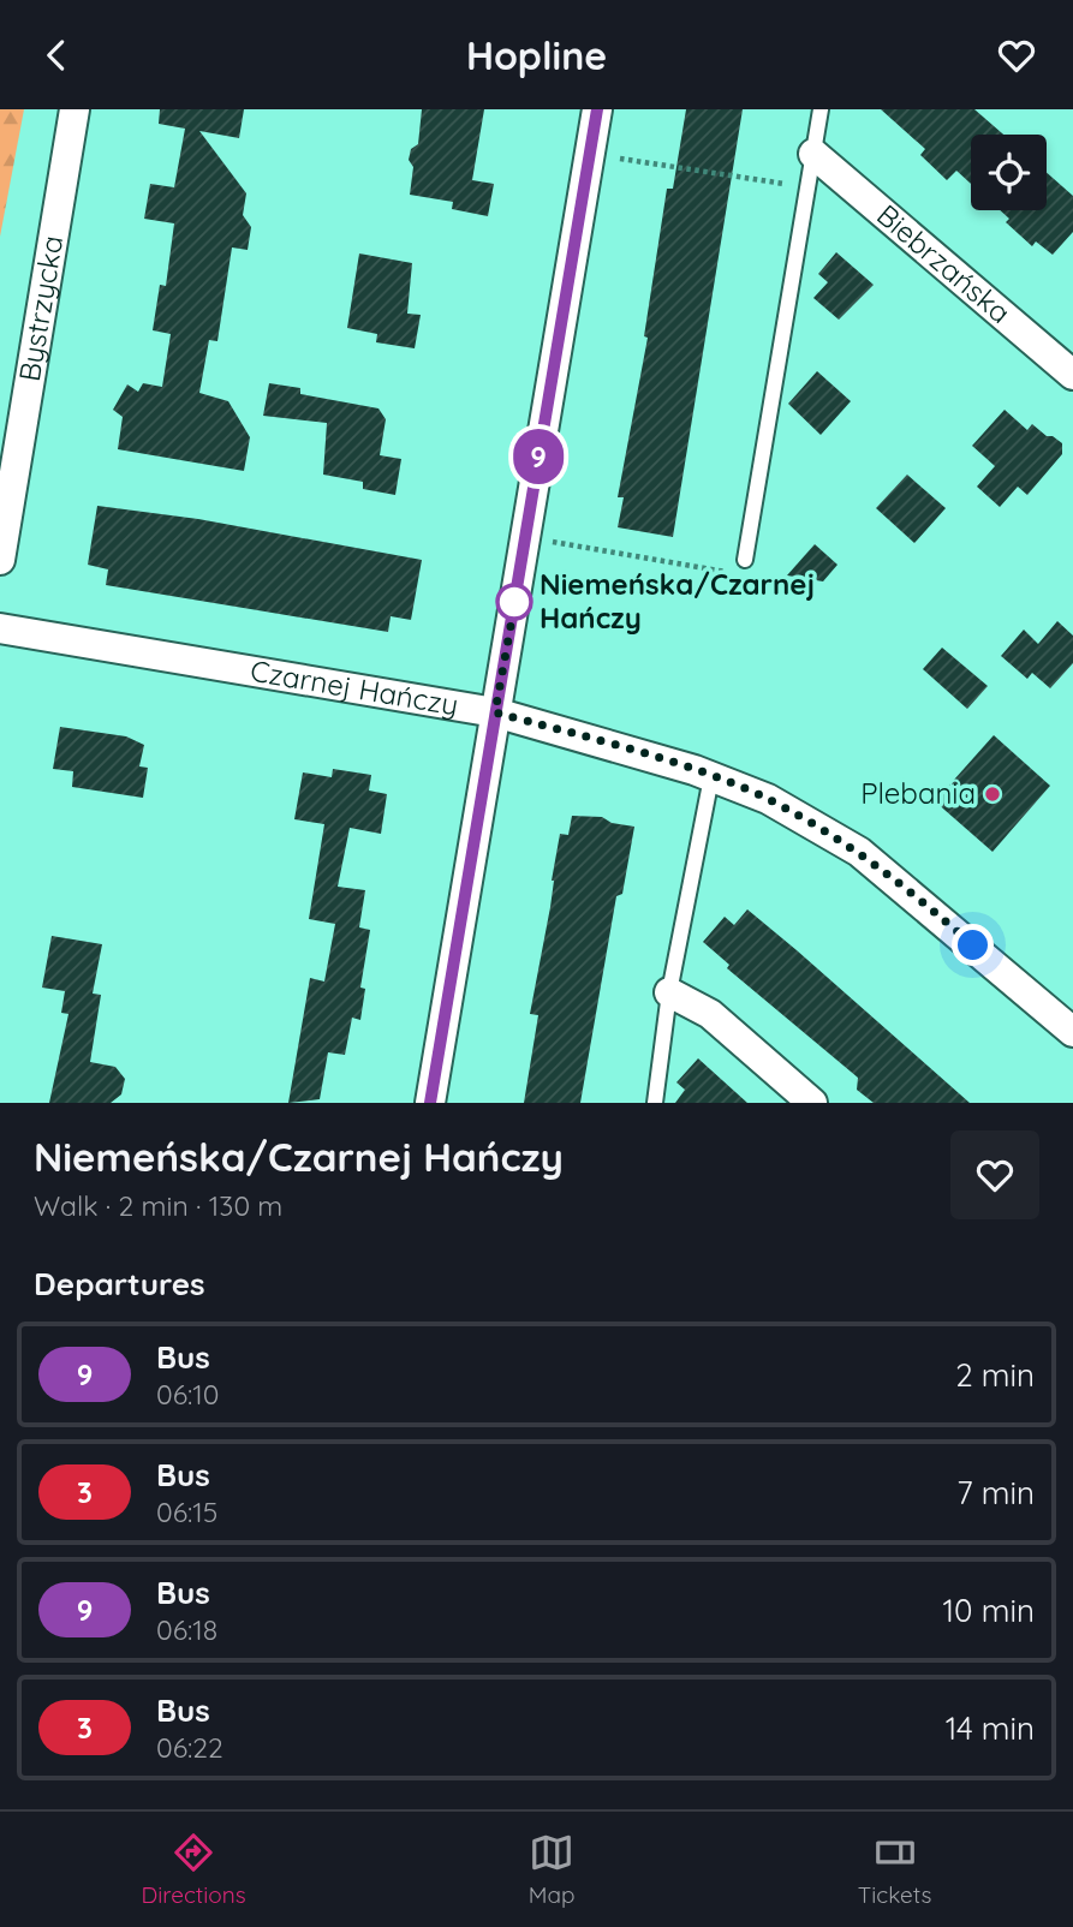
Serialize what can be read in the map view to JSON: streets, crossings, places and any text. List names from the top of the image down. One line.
{"streets":{"street":["Biebrzańska","Bystrzycka","Czarnej Hańczy"]},"places":["Niemeńska/Czarnej Hańczy","Plebania"],"lines":["bus line 9"],"page":{"header":"Hopline","on_map":"9","heading":[["Niemeńska/Czarnej Hańczy","Walk · 2 min · 130 m"],"Departures"],"list":[{"mark":"9","name":"Bus","note":"06:10","value":"2 min"},{"mark":"3","name":"Bus","note":"06:15","value":"7 min"},{"mark":"9","name":"Bus","note":"06:18","value":"10 min"},{"mark":"3","name":"Bus","note":"06:22","value":"14 min"}],"tabs":["Directions","Map","Tickets"]}}
